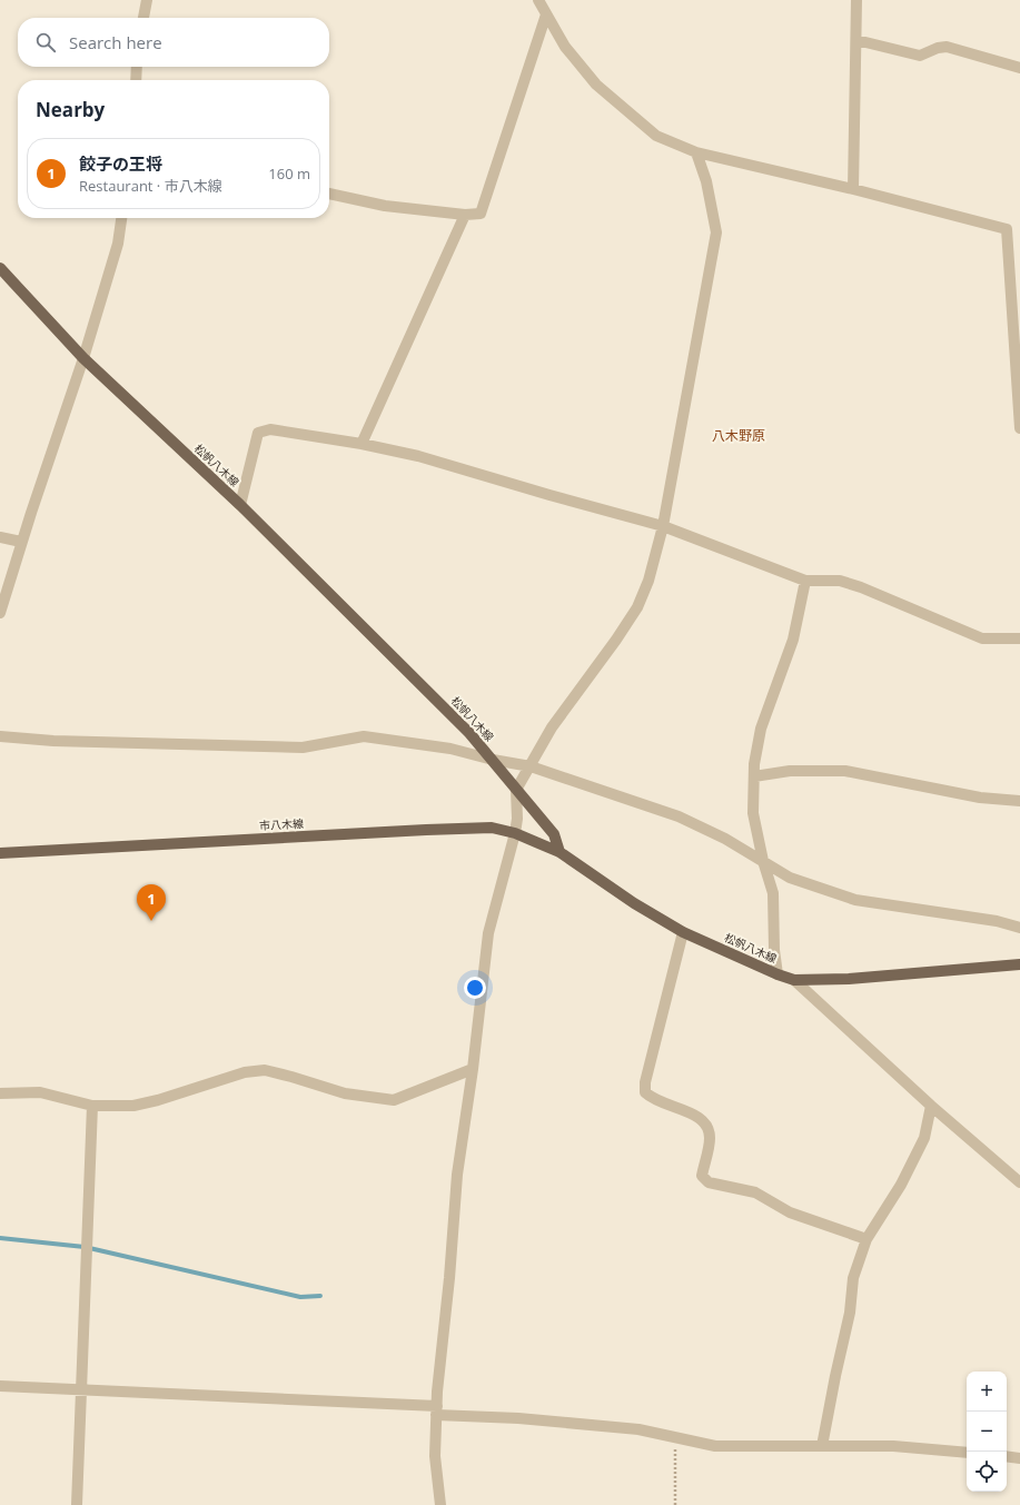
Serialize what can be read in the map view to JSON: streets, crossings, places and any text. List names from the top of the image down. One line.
{"streets":{"main road":["松帆八木線","市八木線"]},"crossings":[["松帆八木線","市八木線"]],"districts":["八木野原"],"page":{"search":"Search here","heading":"Nearby","list":[{"mark":"1","name":"餃子の王将","note":"Restaurant · 市八木線","value":"160 m"}],"pins":"1","map_buttons":["+","−"]}}
